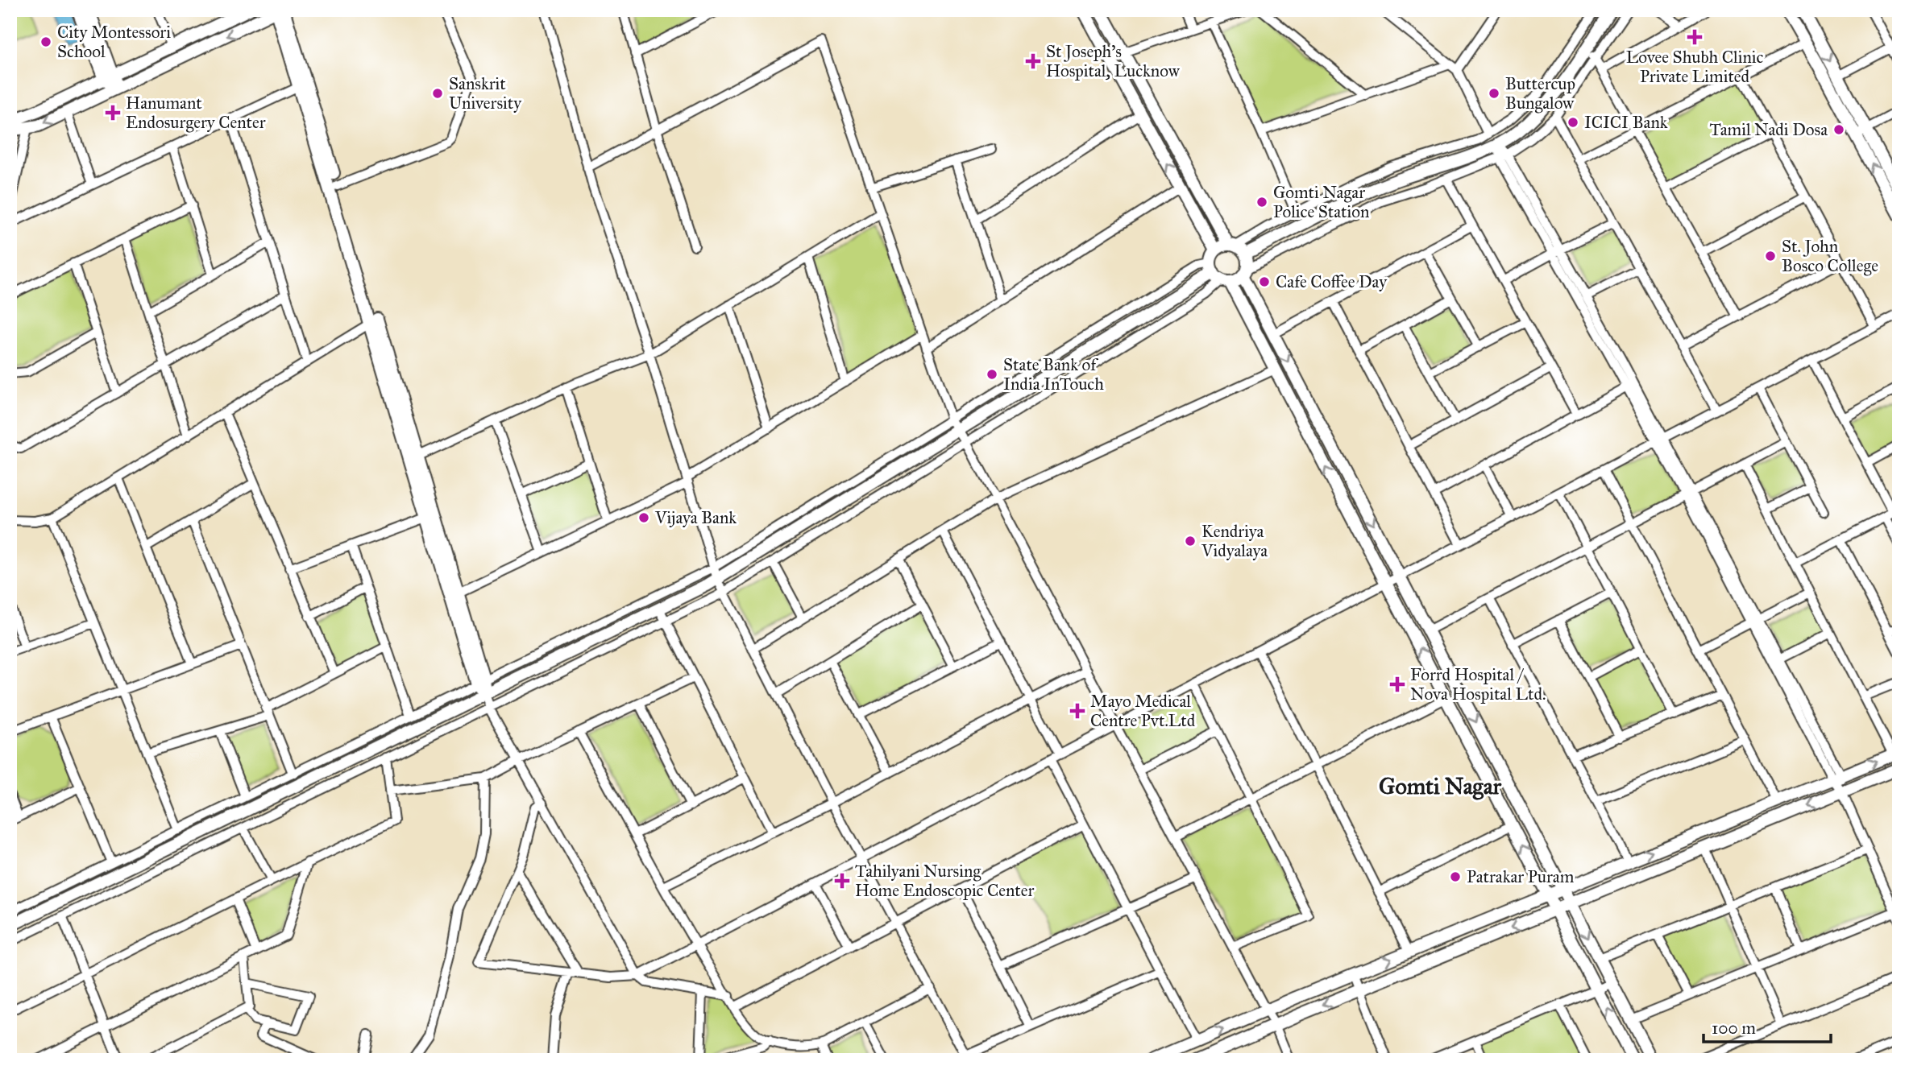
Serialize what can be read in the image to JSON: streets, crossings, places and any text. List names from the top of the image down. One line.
{"districts":["Gomti Nagar"],"places":{"health":["Lovee Shubh Clinic Private Limited","St Joseph's Hospital, Lucknow","Hanumant Endosurgery Center","Forrd Hospital / Nova Hospital Ltd.","Mayo Medical Centre Pvt.Ltd","Tahilyani Nursing Home Endoscopic Center"],"other":["City Montessori School","Sanskrit University","Buttercup Bungalow","ICICI Bank","Tamil Nadi Dosa","Gomti Nagar Police Station","St. John Bosco College","Cafe Coffee Day","State Bank of India InTouch","Vijaya Bank","Kendriya Vidyalaya","Patrakar Puram"]},"scale_bar":"100 m"}
